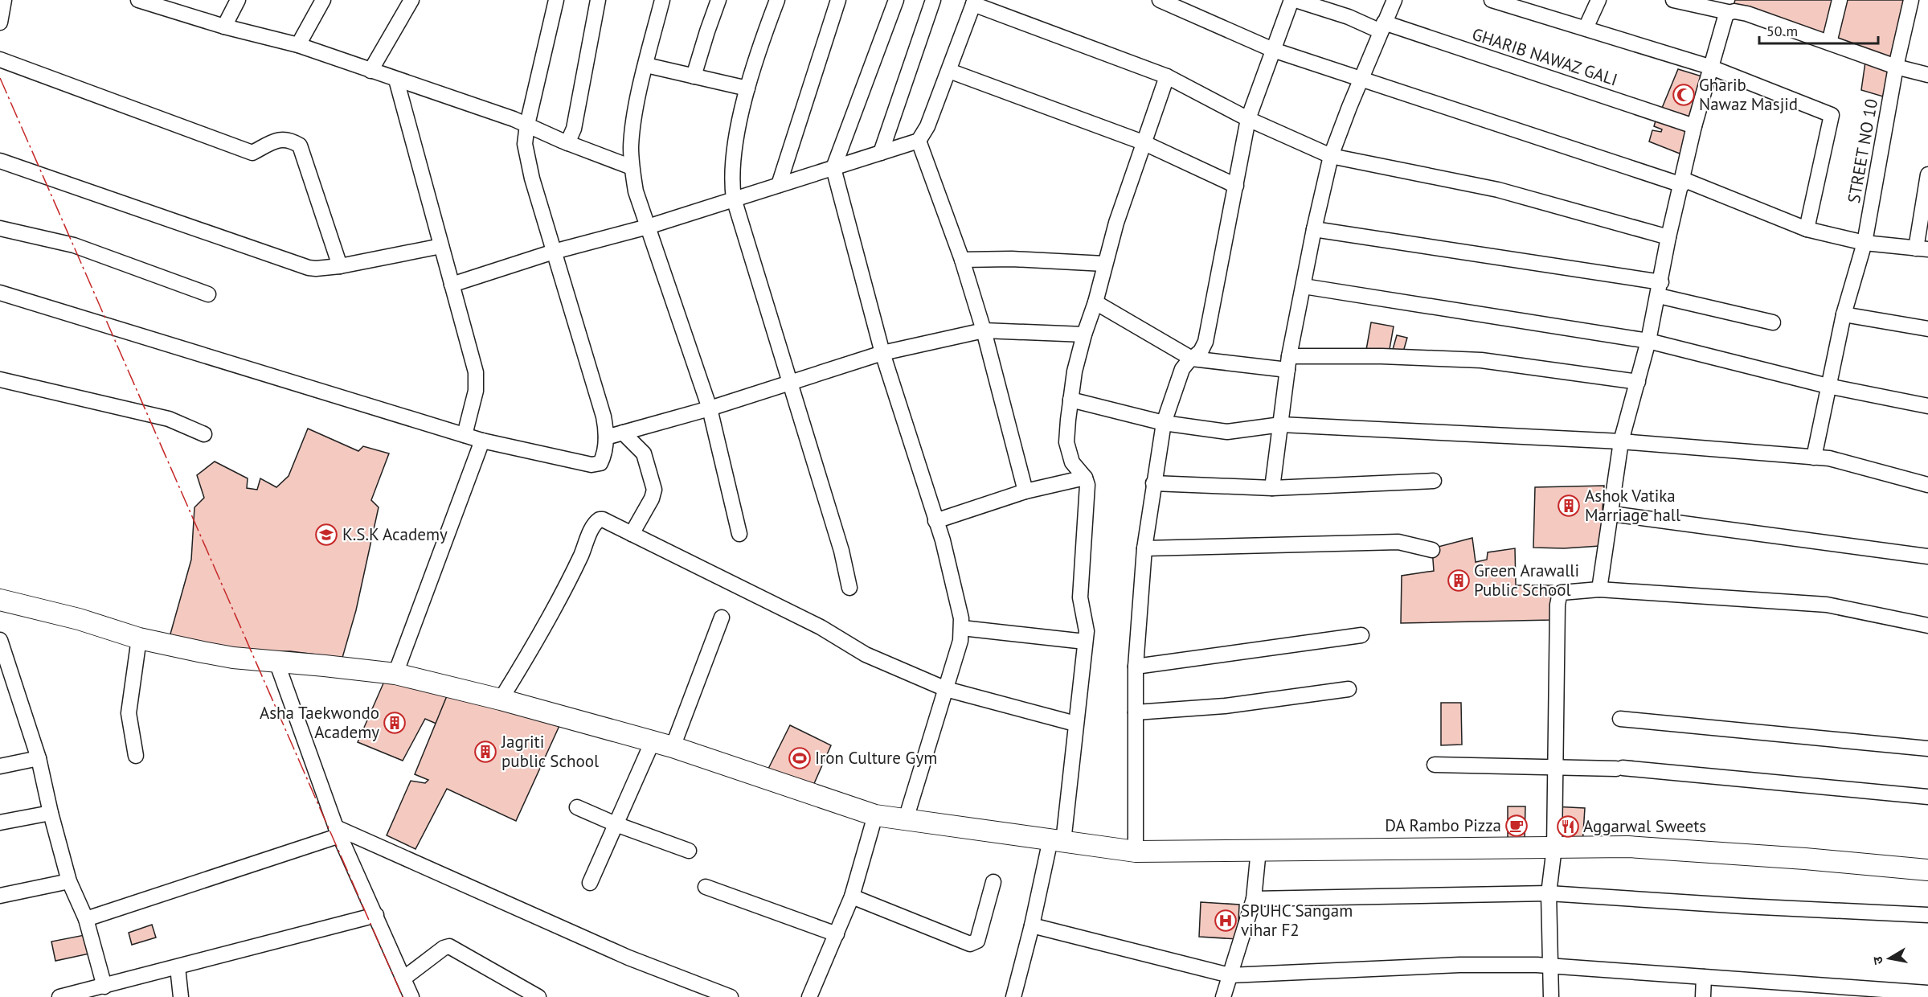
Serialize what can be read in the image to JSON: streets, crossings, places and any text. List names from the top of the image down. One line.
{"streets":{"street":["GHARIB NAWAZ GALI","STREET NO 10"]},"places":{"mosque":["Gharib Nawaz Masjid"],"building":["Ashok Vatika Marriage hall","Green Arawalli Public School","Asha Taekwondo Academy","Jagriti public School"],"school or university":["K.S.K Academy"],"sports":["Iron Culture Gym"],"cafe":["DA Rambo Pizza"],"restaurant":["Aggarwal Sweets"],"hospital":["SPUHC Sangam vihar F2"]},"scale_bar":"50 m","north":"left"}
